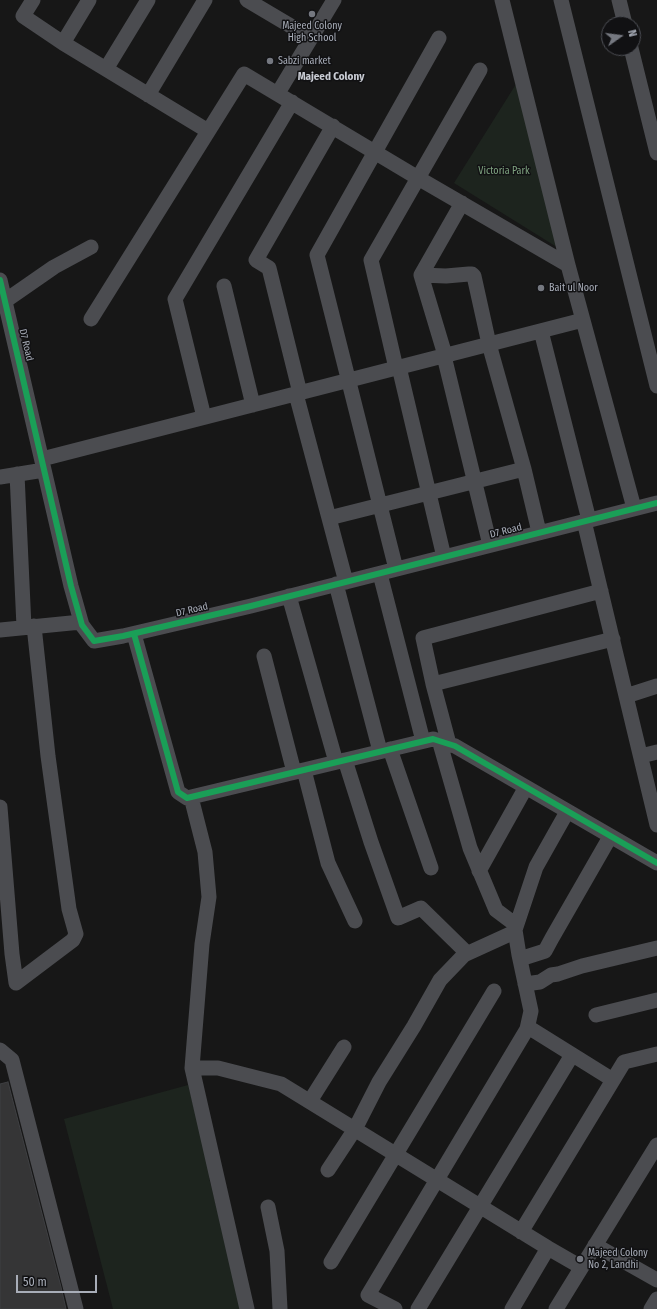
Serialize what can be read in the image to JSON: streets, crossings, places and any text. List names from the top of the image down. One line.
{"streets":{"street":["D7 Road"]},"districts":["Majeed Colony"],"parks":["Victoria Park"],"places":["Majeed Colony High School","Sabzi market","Bait ul Noor","Majeed Colony No 2, Landhi"],"scale_bar":"50 m","north":"right"}
